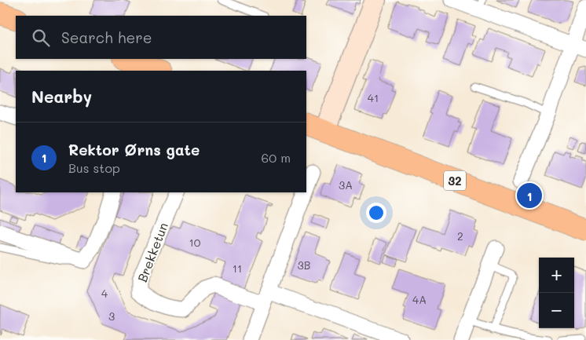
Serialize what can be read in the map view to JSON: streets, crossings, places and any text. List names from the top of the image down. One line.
{"streets":{"main road":["32"],"street":["Brekketun"]},"house_numbers":["41","3A","2","10","3B","11","4","4A","3"],"page":{"search":"Search here","heading":"Nearby","list":[{"mark":"1","name":"Rektor Ørns gate","note":"Bus stop","value":"60 m"}],"pins":"1","map_buttons":["+","−"]}}
